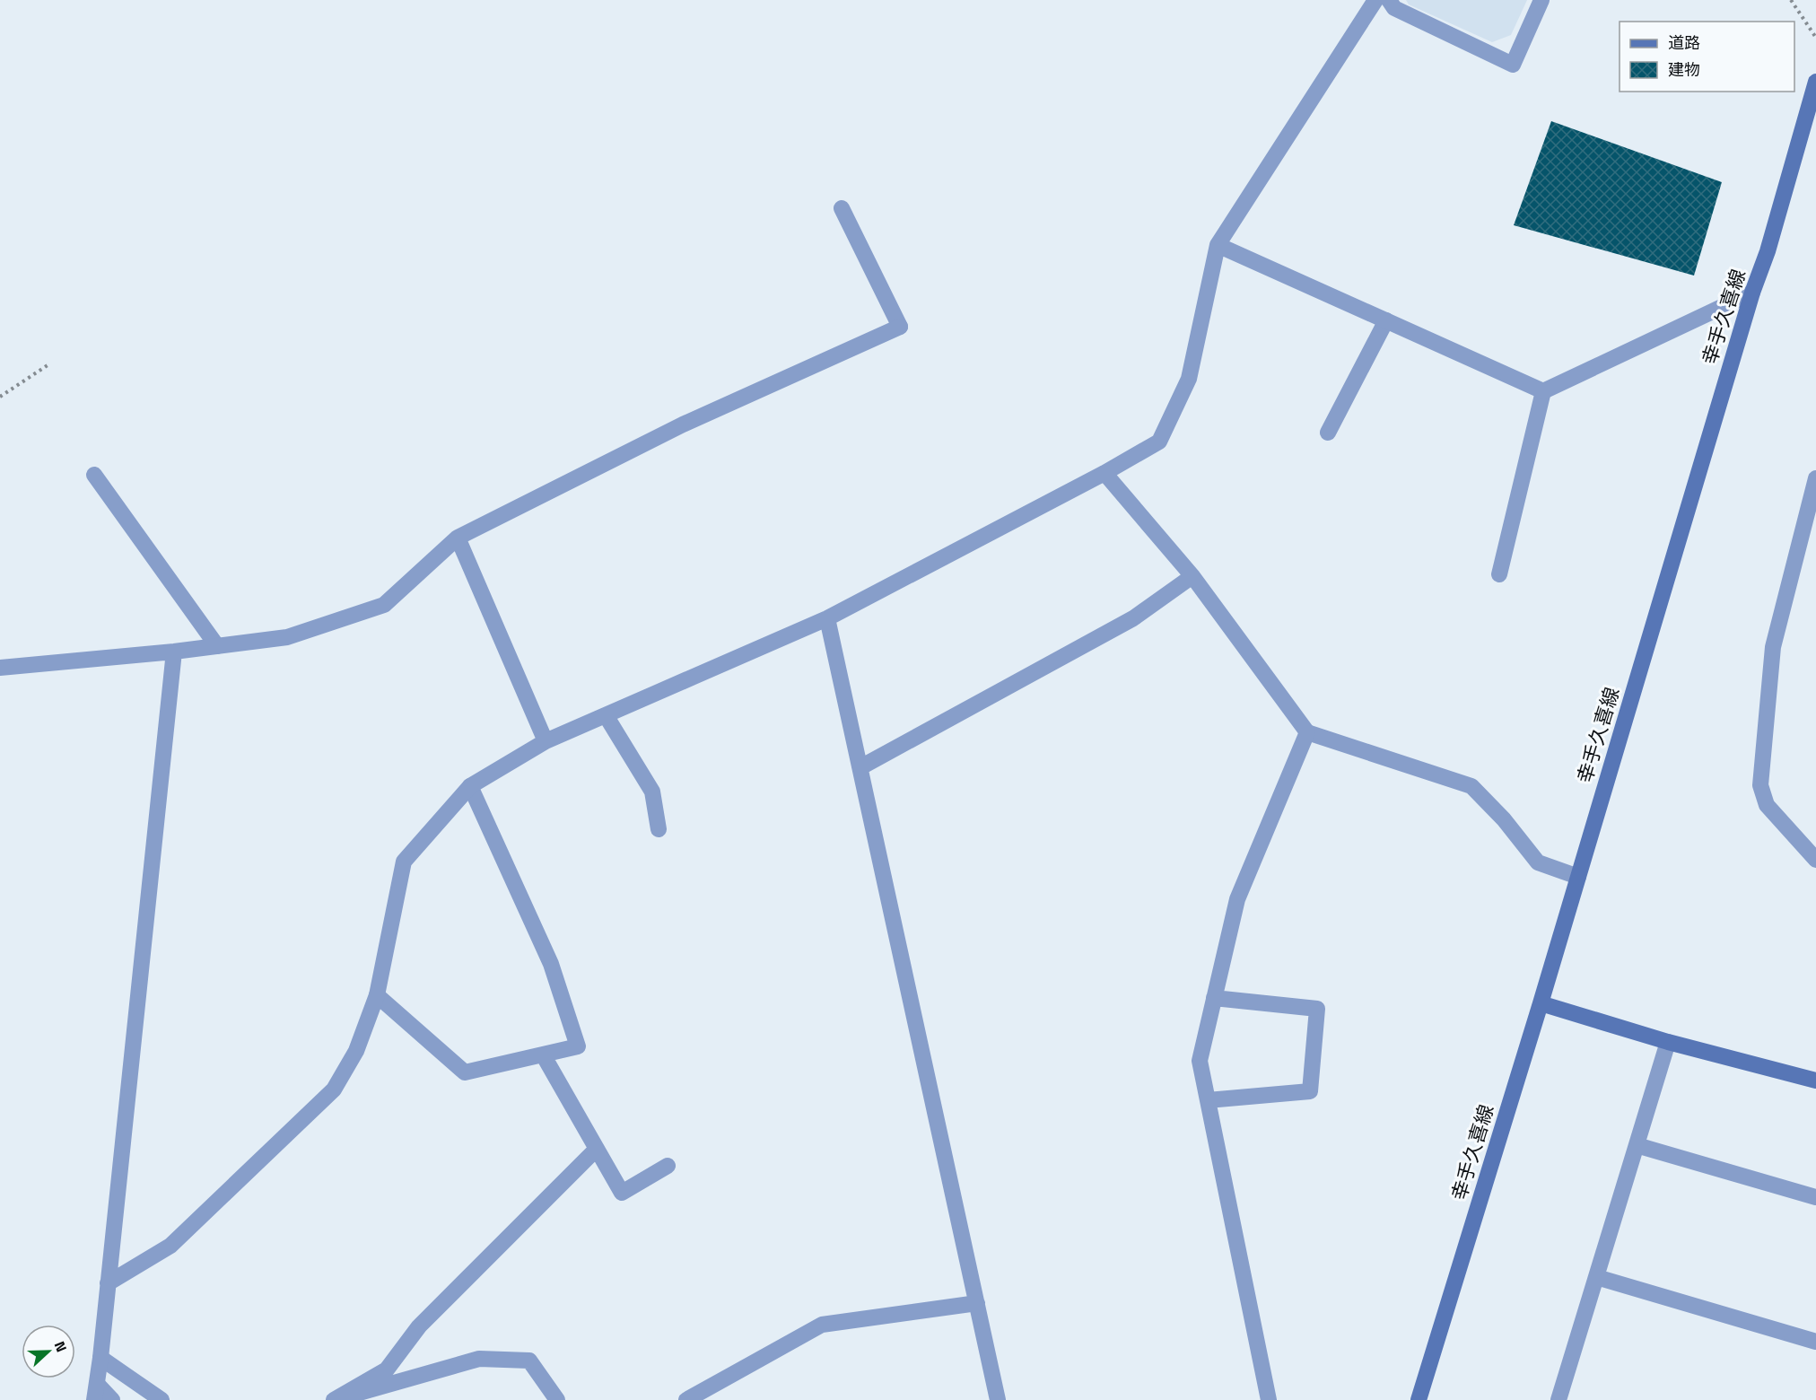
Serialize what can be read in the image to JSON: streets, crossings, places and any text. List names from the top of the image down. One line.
{"streets":{"main road":["幸手久喜線"]},"legend":["道路","建物"],"north":"right"}
